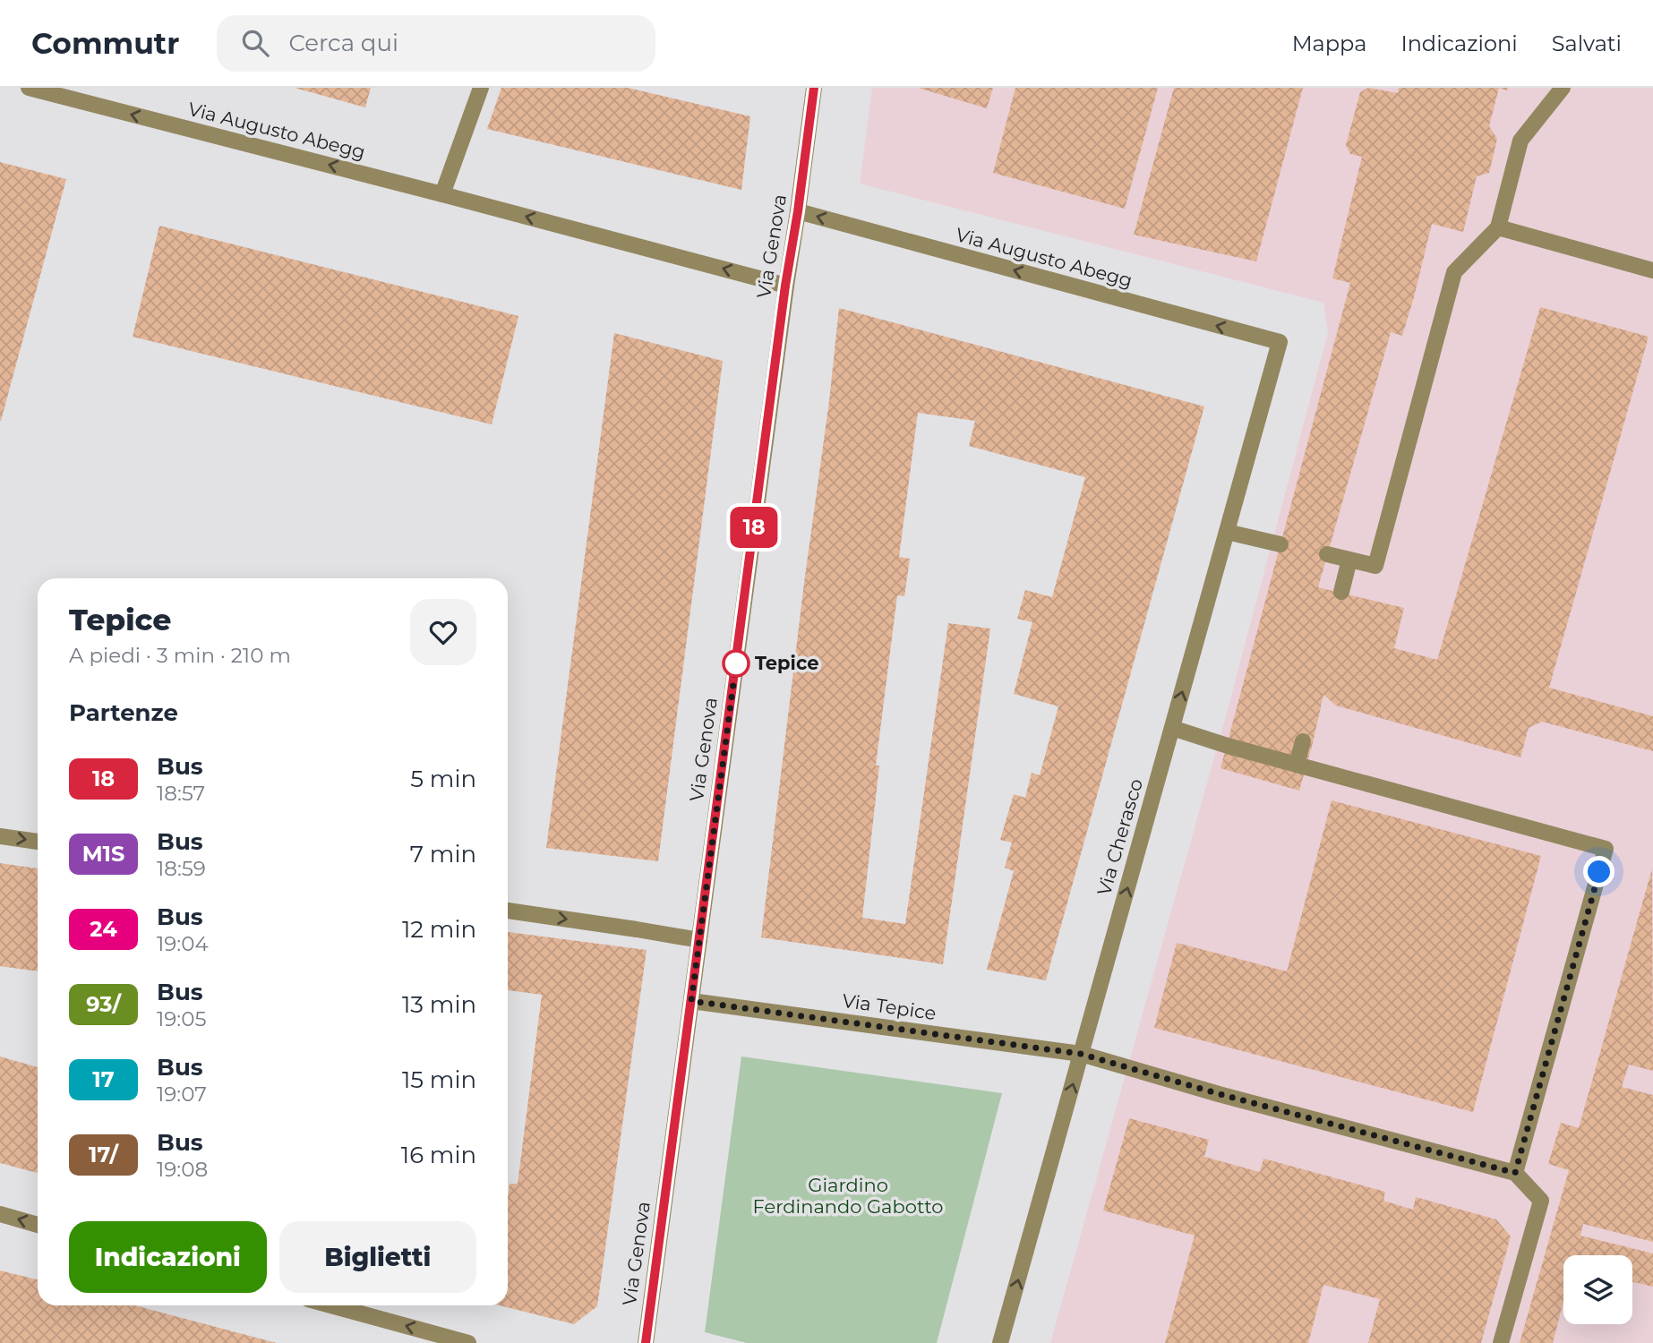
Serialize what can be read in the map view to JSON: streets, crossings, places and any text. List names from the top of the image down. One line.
{"streets":{"street":["Via Augusto Abegg","Via Genova","Via Cherasco","Via Tepice"]},"crossings":[["Via Augusto Abegg","Via Genova"],["Via Augusto Abegg","Via Cherasco"],["Via Genova","Via Tepice"],["Via Cherasco","Via Tepice"]],"one_way":["Via Augusto Abegg","Via Cherasco"],"parks":["Giardino Ferdinando Gabotto"],"places":["Tepice"],"lines":["bus line 18"],"page":{"header":"Commutr","search":"Cerca qui","nav":["Mappa","Indicazioni","Salvati"],"on_map":"18","heading":[["Tepice","A piedi · 3 min · 210 m"],"Partenze"],"list":[{"mark":"18","name":"Bus","note":"18:57","value":"5 min"},{"mark":"M1S","name":"Bus","note":"18:59","value":"7 min"},{"mark":"24","name":"Bus","note":"19:04","value":"12 min"},{"mark":"93/","name":"Bus","note":"19:05","value":"13 min"},{"mark":"17","name":"Bus","note":"19:07","value":"15 min"},{"mark":"17/","name":"Bus","note":"19:08","value":"16 min"}],"buttons":["Indicazioni","Biglietti"]}}
